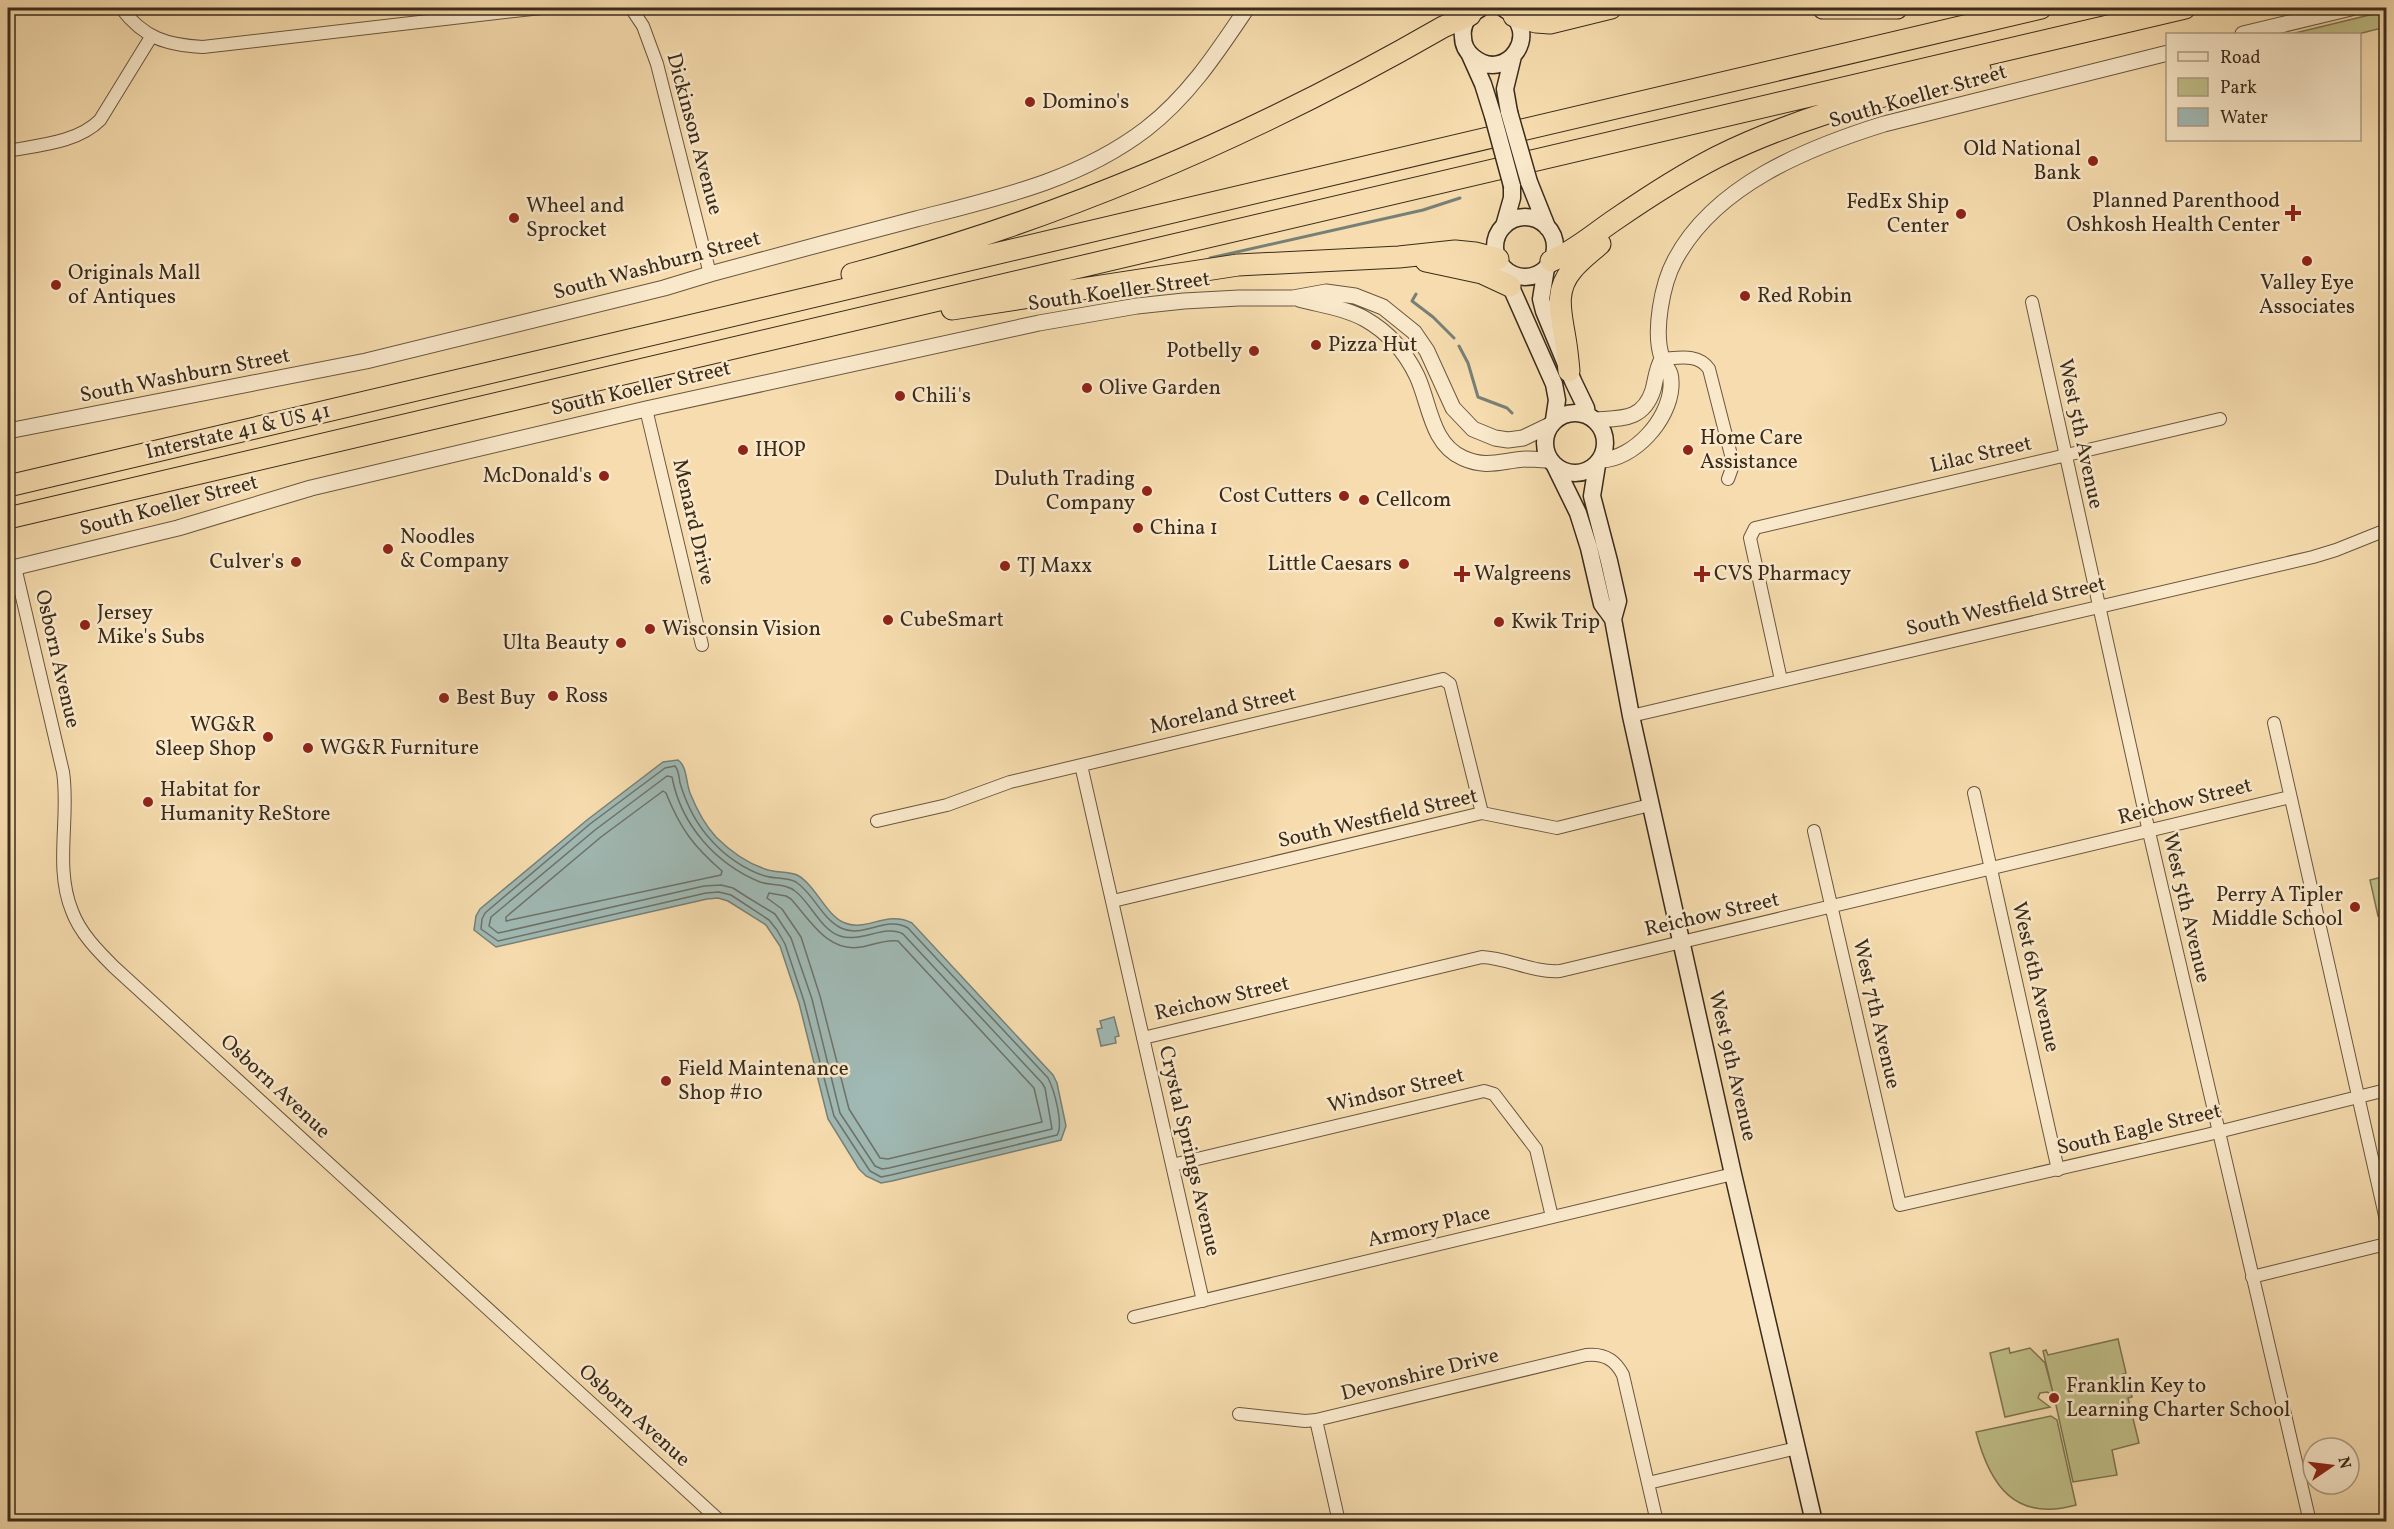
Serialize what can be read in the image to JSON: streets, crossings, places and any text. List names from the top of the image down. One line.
{"streets":{"highway":["Interstate 41 & US 41"],"main road":["West 9th Avenue"],"street":["South Koeller Street","Dickinson Avenue","South Washburn Street","West 5th Avenue","Lilac Street","Menard Drive","South Westfield Street","Osborn Avenue","Moreland Street","Reichow Street","West 6th Avenue","West 7th Avenue","Windsor Street","South Eagle Street","Crystal Springs Avenue","Armory Place","Devonshire Drive"]},"crossings":[["South Koeller Street","Menard Drive"],["South Koeller Street","Osborn Avenue"],["South Koeller Street","West 9th Avenue"],["Dickinson Avenue","South Washburn Street"],["West 5th Avenue","Lilac Street"],["West 5th Avenue","South Westfield Street"],["West 5th Avenue","Reichow Street"],["West 5th Avenue","South Eagle Street"],["Lilac Street","South Westfield Street"],["South Westfield Street","Moreland Street"],["South Westfield Street","West 9th Avenue"],["South Westfield Street","Crystal Springs Avenue"],["Moreland Street","Crystal Springs Avenue"],["Reichow Street","West 6th Avenue"],["Reichow Street","West 7th Avenue"],["Reichow Street","West 9th Avenue"],["Reichow Street","Crystal Springs Avenue"],["West 6th Avenue","South Eagle Street"],["West 7th Avenue","South Eagle Street"],["West 9th Avenue","Armory Place"],["Windsor Street","Crystal Springs Avenue"],["Windsor Street","Armory Place"],["Crystal Springs Avenue","Armory Place"]],"places":{"other":["Domino's","Old National Bank","FedEx Ship Center","Wheel and Sprocket","Valley Eye Associates","Originals Mall of Antiques","Red Robin","Pizza Hut","Potbelly","Olive Garden","Chili's","IHOP","Home Care Assistance","McDonald's","Duluth Trading Company","Cost Cutters","Cellcom","China 1","Noodles & Company","Culver's","Little Caesars","TJ Maxx","CubeSmart","Kwik Trip","Jersey Mike's Subs","Wisconsin Vision","Ulta Beauty","Ross","Best Buy","WG&R Sleep Shop","WG&R Furniture","Habitat for Humanity ReStore","Perry A Tipler Middle School","Field Maintenance Shop #10","Franklin Key to Learning Charter School"],"health":["Planned Parenthood Oshkosh Health Center","Walgreens","CVS Pharmacy"]},"legend":["Road","Park","Water"],"north":"right"}
